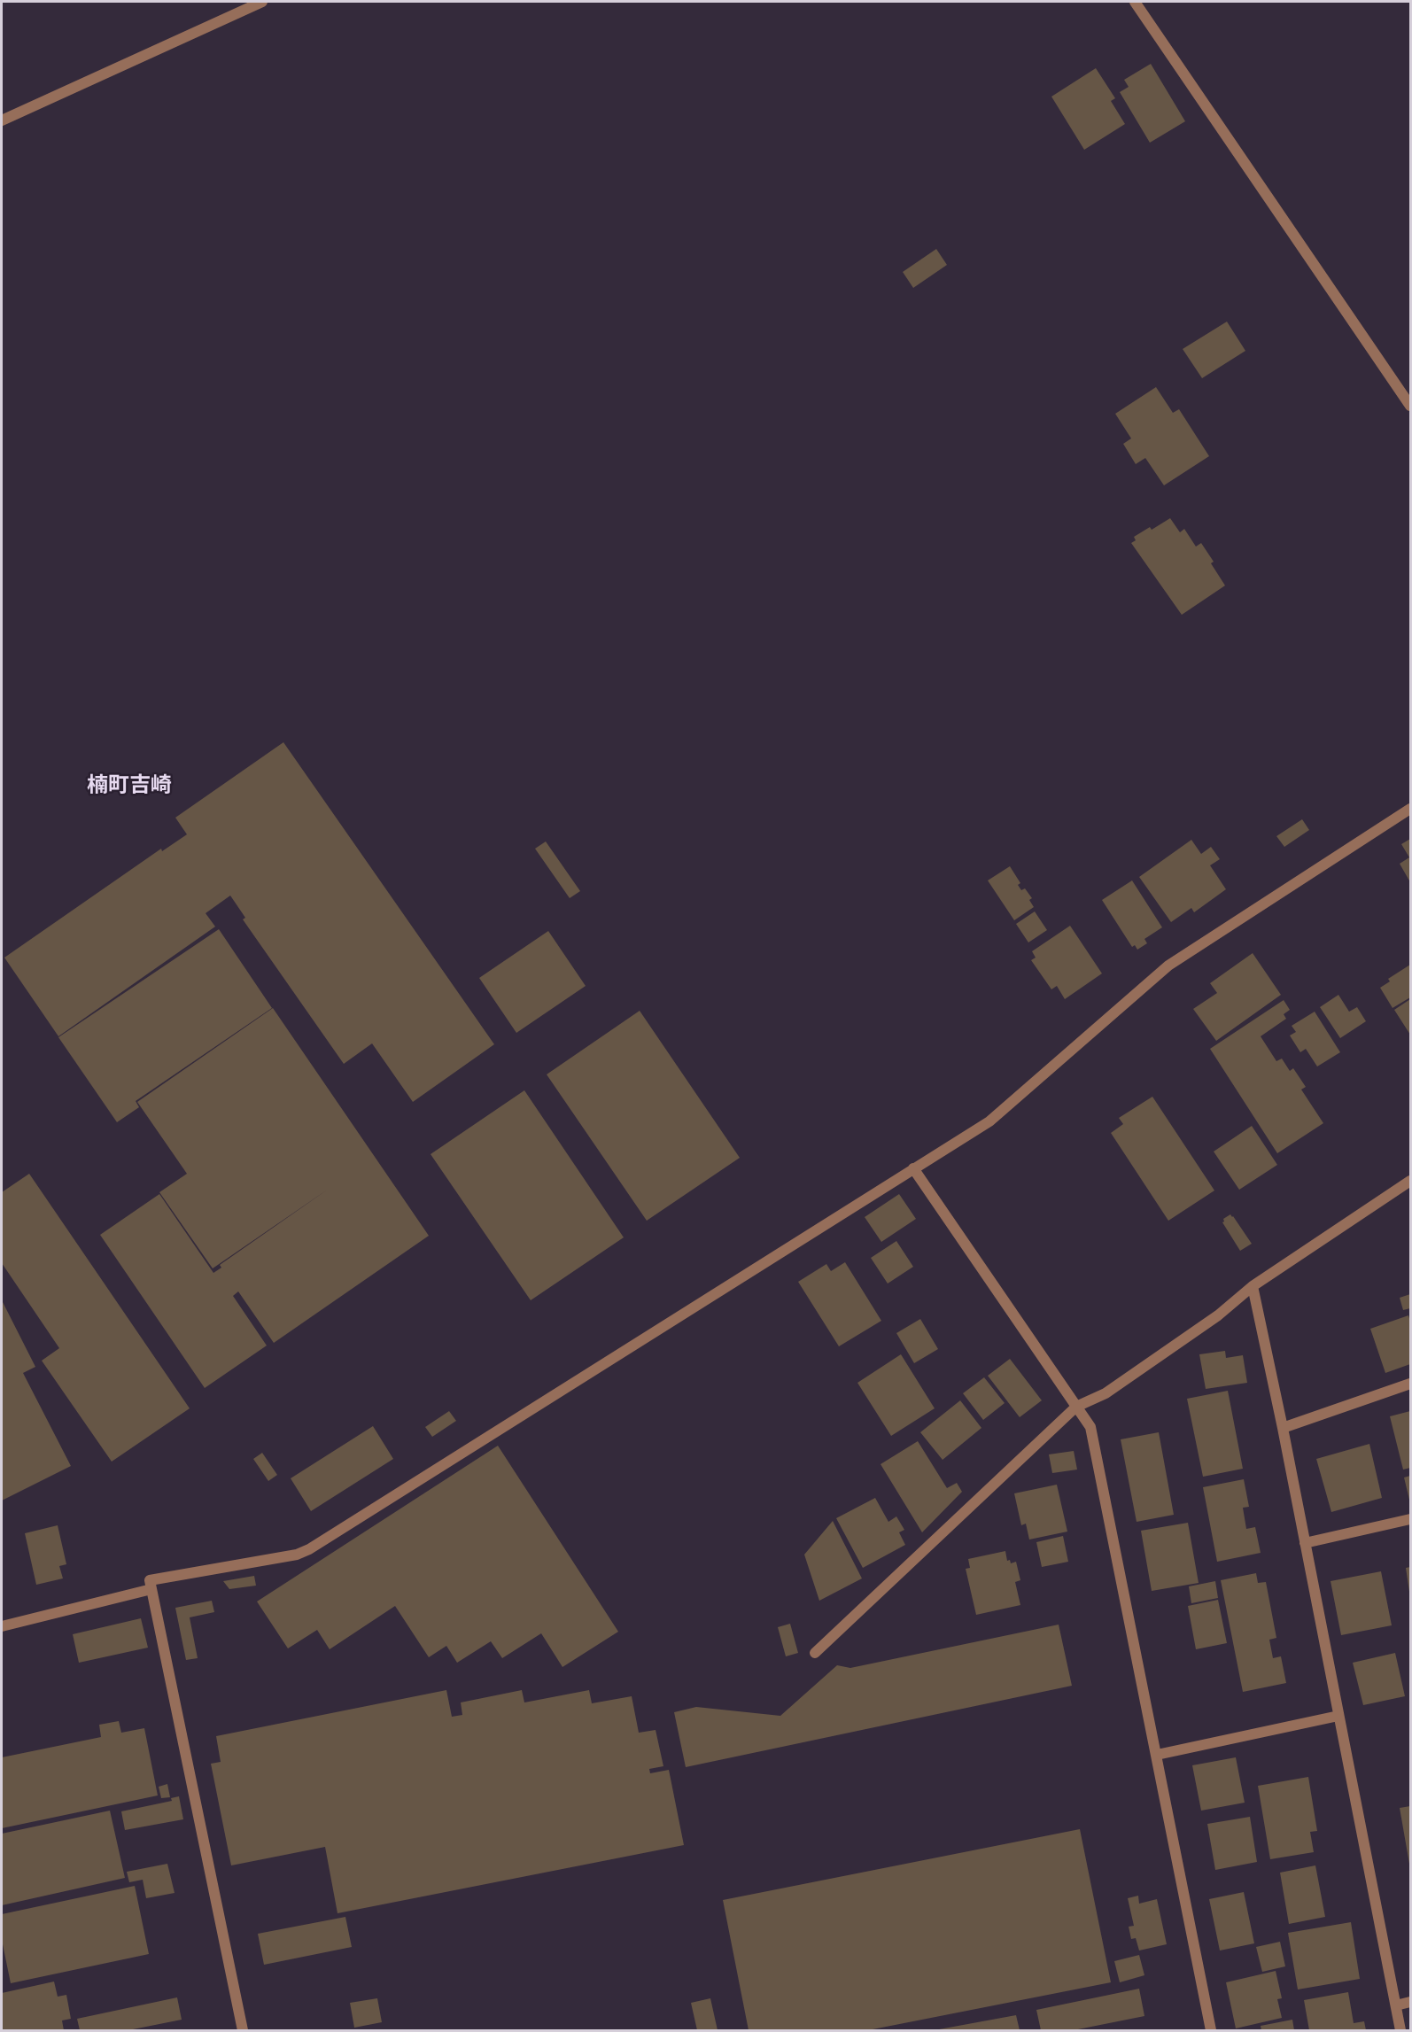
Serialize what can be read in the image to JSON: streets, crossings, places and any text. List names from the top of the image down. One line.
{"districts":["楠町吉崎"]}
